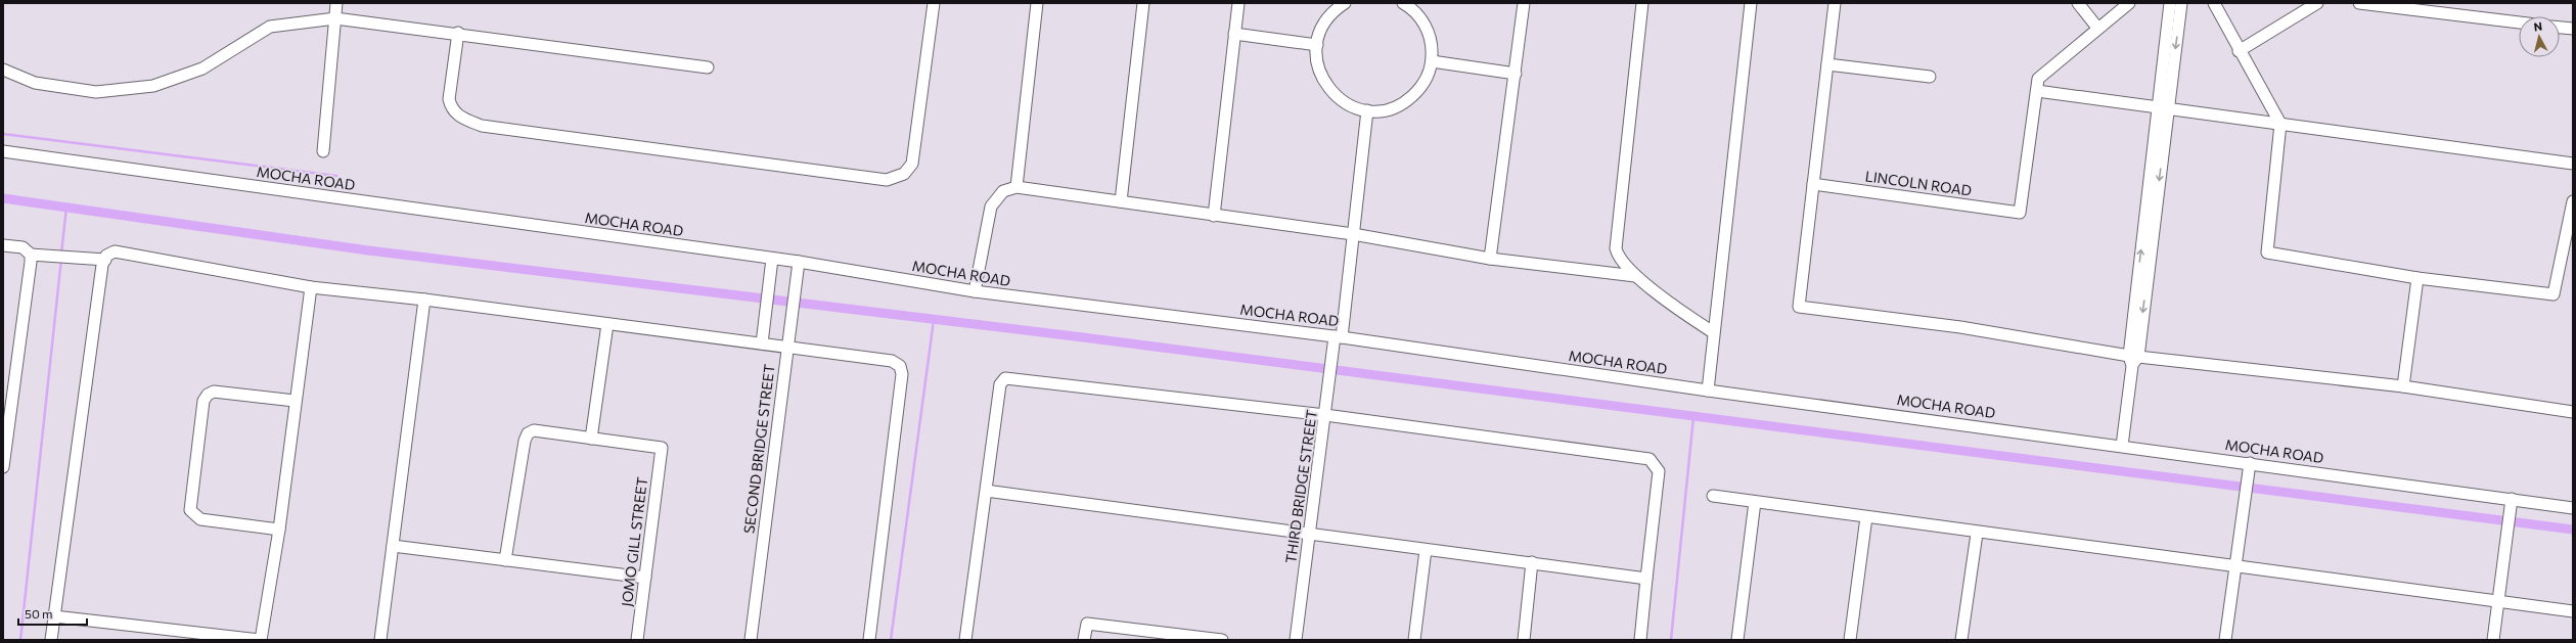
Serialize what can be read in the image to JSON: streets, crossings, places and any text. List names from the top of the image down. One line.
{"streets":{"street":["MOCHA ROAD","LINCOLN ROAD","SECOND BRIDGE STREET","THIRD BRIDGE STREET","JOMO GILL STREET"]},"crossings":[["MOCHA ROAD","SECOND BRIDGE STREET"],["MOCHA ROAD","THIRD BRIDGE STREET"]],"scale_bar":"50 m","north":"top"}
